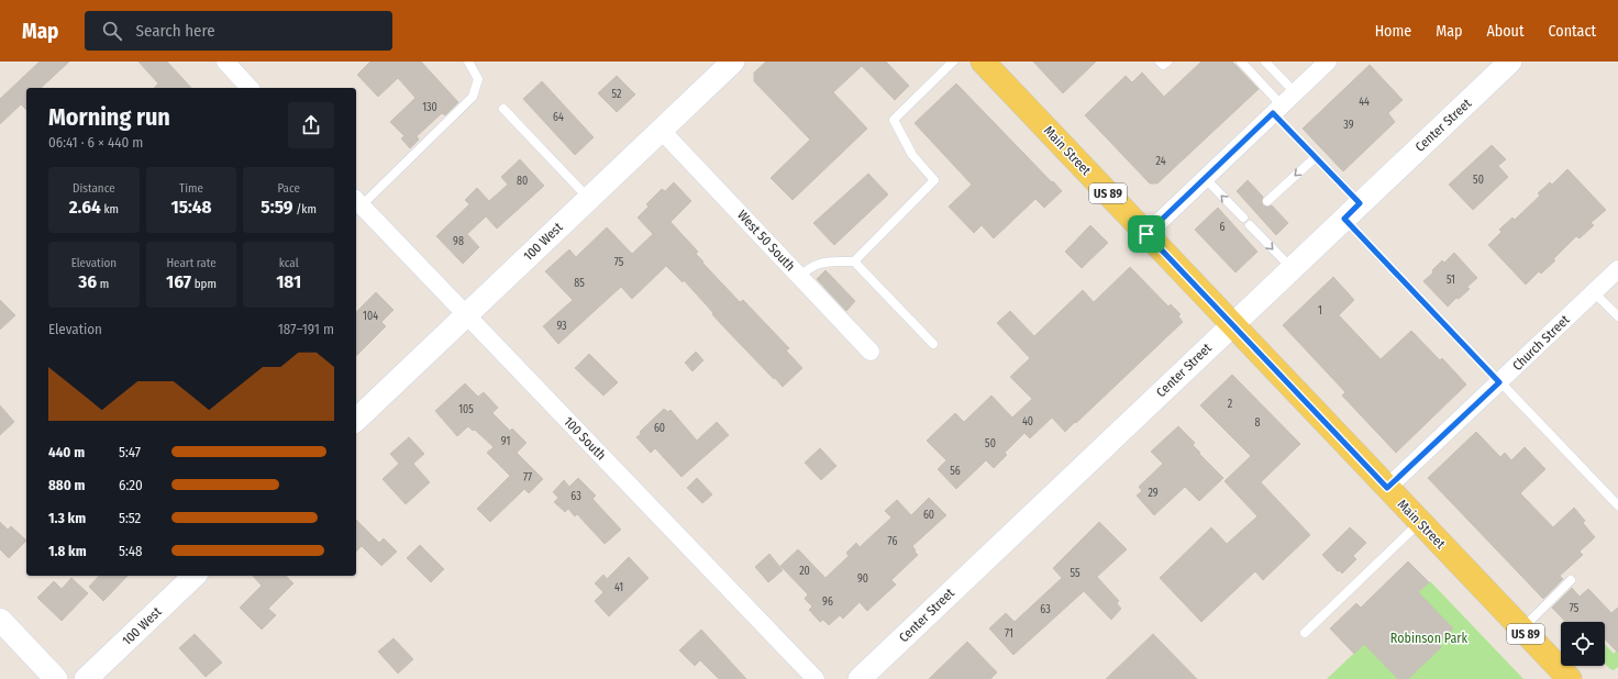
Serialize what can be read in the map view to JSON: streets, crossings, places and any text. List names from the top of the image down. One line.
{"streets":{"main road":["Main Street","US 89"],"street":["Center Street","West 50 South","100 West","Church Street","100 South"]},"crossings":[["Center Street","Main Street"],["Main Street","Church Street"],["West 50 South","100 West"],["100 West","100 South"]],"parks":["Robinson Park"],"house_numbers":["52","44","130","64","39","24","50","80","6","98","75","51","85","1","104","93","2","105","40","8","60","91","50","56","77","29","63","60","76","20","55","90","41","96","75","63","71"],"page":{"header":"Map","search":"Search here","nav":["Home","Map","About","Contact"],"heading":["Morning run","06:41 · 6 × 440 m"],"stats":[["Distance","2.64 km"],["Time","15:48"],["Pace","5:59 /km"],["Elevation","36 m"],["Heart rate","167 bpm"],["kcal","181"]],"chart":["Elevation","187–191 m"],"list":[{"name":"440 m","note":"5:47"},{"name":"880 m","note":"6:20"},{"name":"1.3 km","note":"5:52"},{"name":"1.8 km","note":"5:48"}]}}
